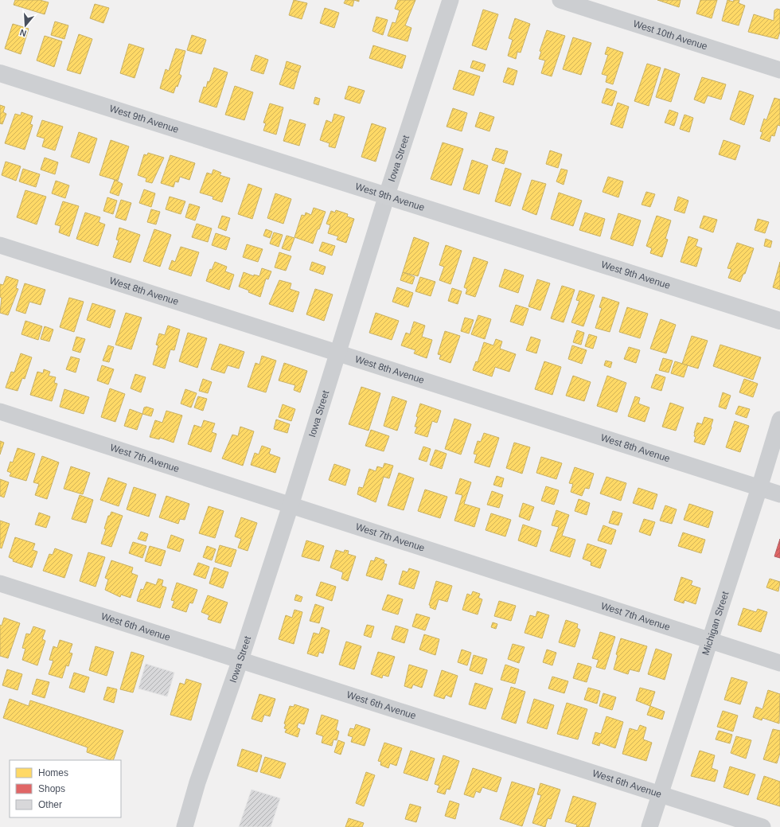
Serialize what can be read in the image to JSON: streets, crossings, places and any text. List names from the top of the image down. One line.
{"streets":{"main road":["West 9th Avenue"],"street":["West 10th Avenue","Iowa Street","West 8th Avenue","West 7th Avenue","Michigan Street","West 6th Avenue"]},"crossings":[["West 9th Avenue","Iowa Street"],["Iowa Street","West 8th Avenue"],["Iowa Street","West 7th Avenue"],["Iowa Street","West 6th Avenue"],["West 8th Avenue","Michigan Street"],["West 7th Avenue","Michigan Street"],["Michigan Street","West 6th Avenue"]],"legend":["Homes","Shops","Other"],"north":"bottom"}
